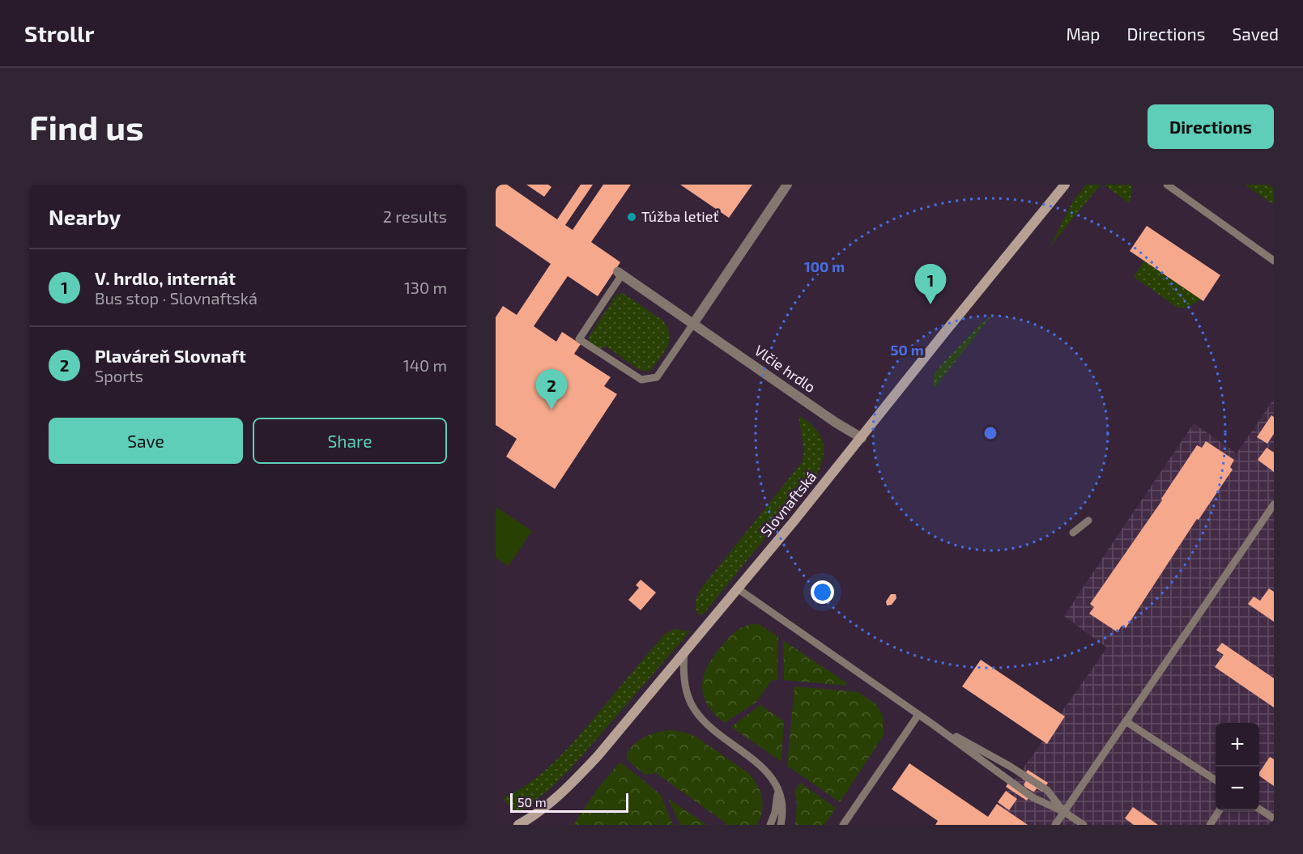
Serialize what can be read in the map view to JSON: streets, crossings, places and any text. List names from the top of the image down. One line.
{"streets":{"main road":["Slovnaftská"],"street":["Vlčie hrdlo"]},"crossings":[["Vlčie hrdlo","Slovnaftská"]],"places":["Túžba letieť"],"scale_bar":"50 m","page":{"header":"Strollr","nav":["Map","Directions","Saved"],"buttons":["Directions",["Save","Share"]],"title":"Find us","heading":["Nearby","2 results"],"list":[{"mark":"1","name":"V. hrdlo, internát","note":"Bus stop · Slovnaftská","value":"130 m"},{"mark":"2","name":"Plaváreň Slovnaft","note":"Sports","value":"140 m"}],"pins":["1","2"],"map_buttons":["+","−"],"scale":"50 m"},"rings":["100 m","50 m"]}
